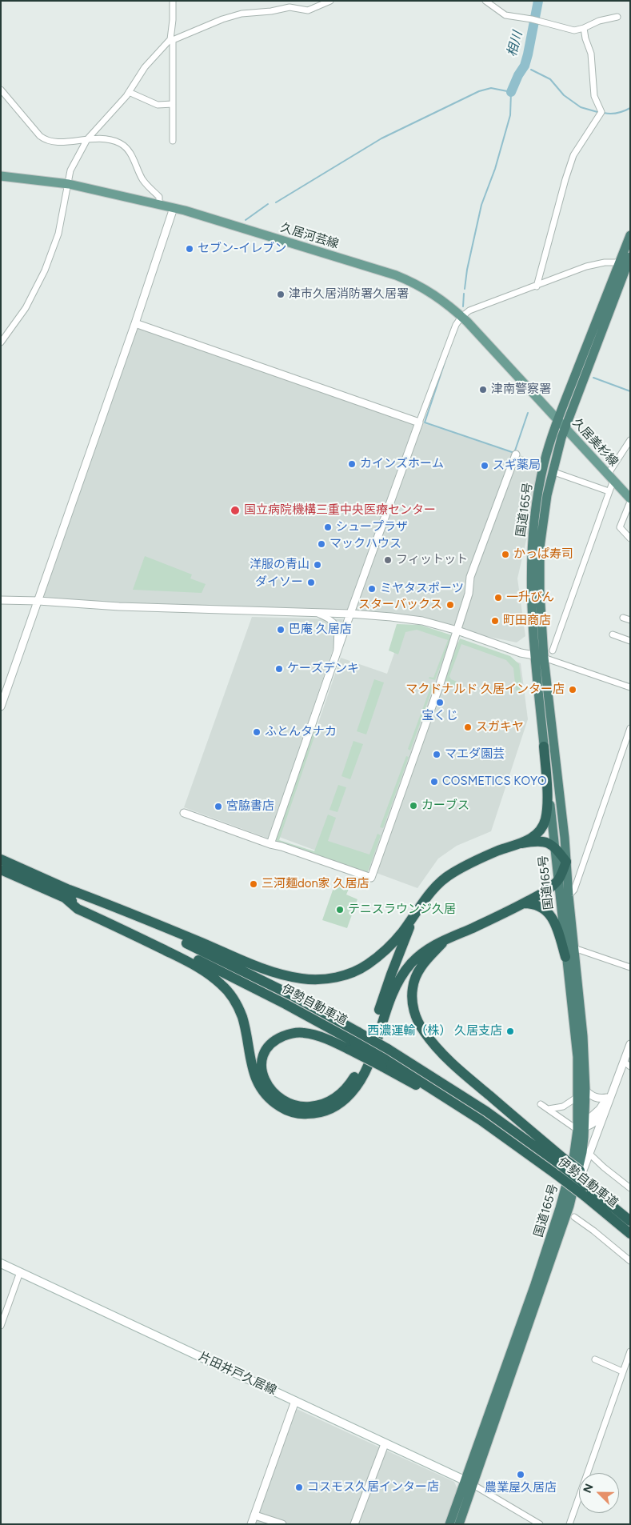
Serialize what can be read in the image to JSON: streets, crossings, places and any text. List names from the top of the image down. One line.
{"streets":{"highway":["国道165号","伊勢自動車道"],"main road":["久居河芸線","久居美杉線","片田井戸久居線"]},"crossings":[["久居河芸線","久居美杉線"],["久居河芸線","国道165号"],["久居美杉線","国道165号"],["国道165号","片田井戸久居線"]],"water":["相川"],"places":["セブン-イレブン","津市久居消防署久居署","津南警察署","カインズホーム","スギ薬局","国立病院機構三重中央医療センター","シュープラザ","マックハウス","かっぱ寿司","フィットット","洋服の青山","ダイソー","ミヤタスポーツ","一升びん","スターバックス","町田商店","巴庵 久居店","ケーズデンキ","マクドナルド 久居インター店","宝くじ","スガキヤ","ふとんタナカ","マエダ園芸","COSMETICS KOYO","カーブス","宮脇書店","三河麺don家 久居店","テニスラウンジ久居","西濃運輸（株） 久居支店","農業屋久居店","コスモス久居インター店"],"north":"top left"}
